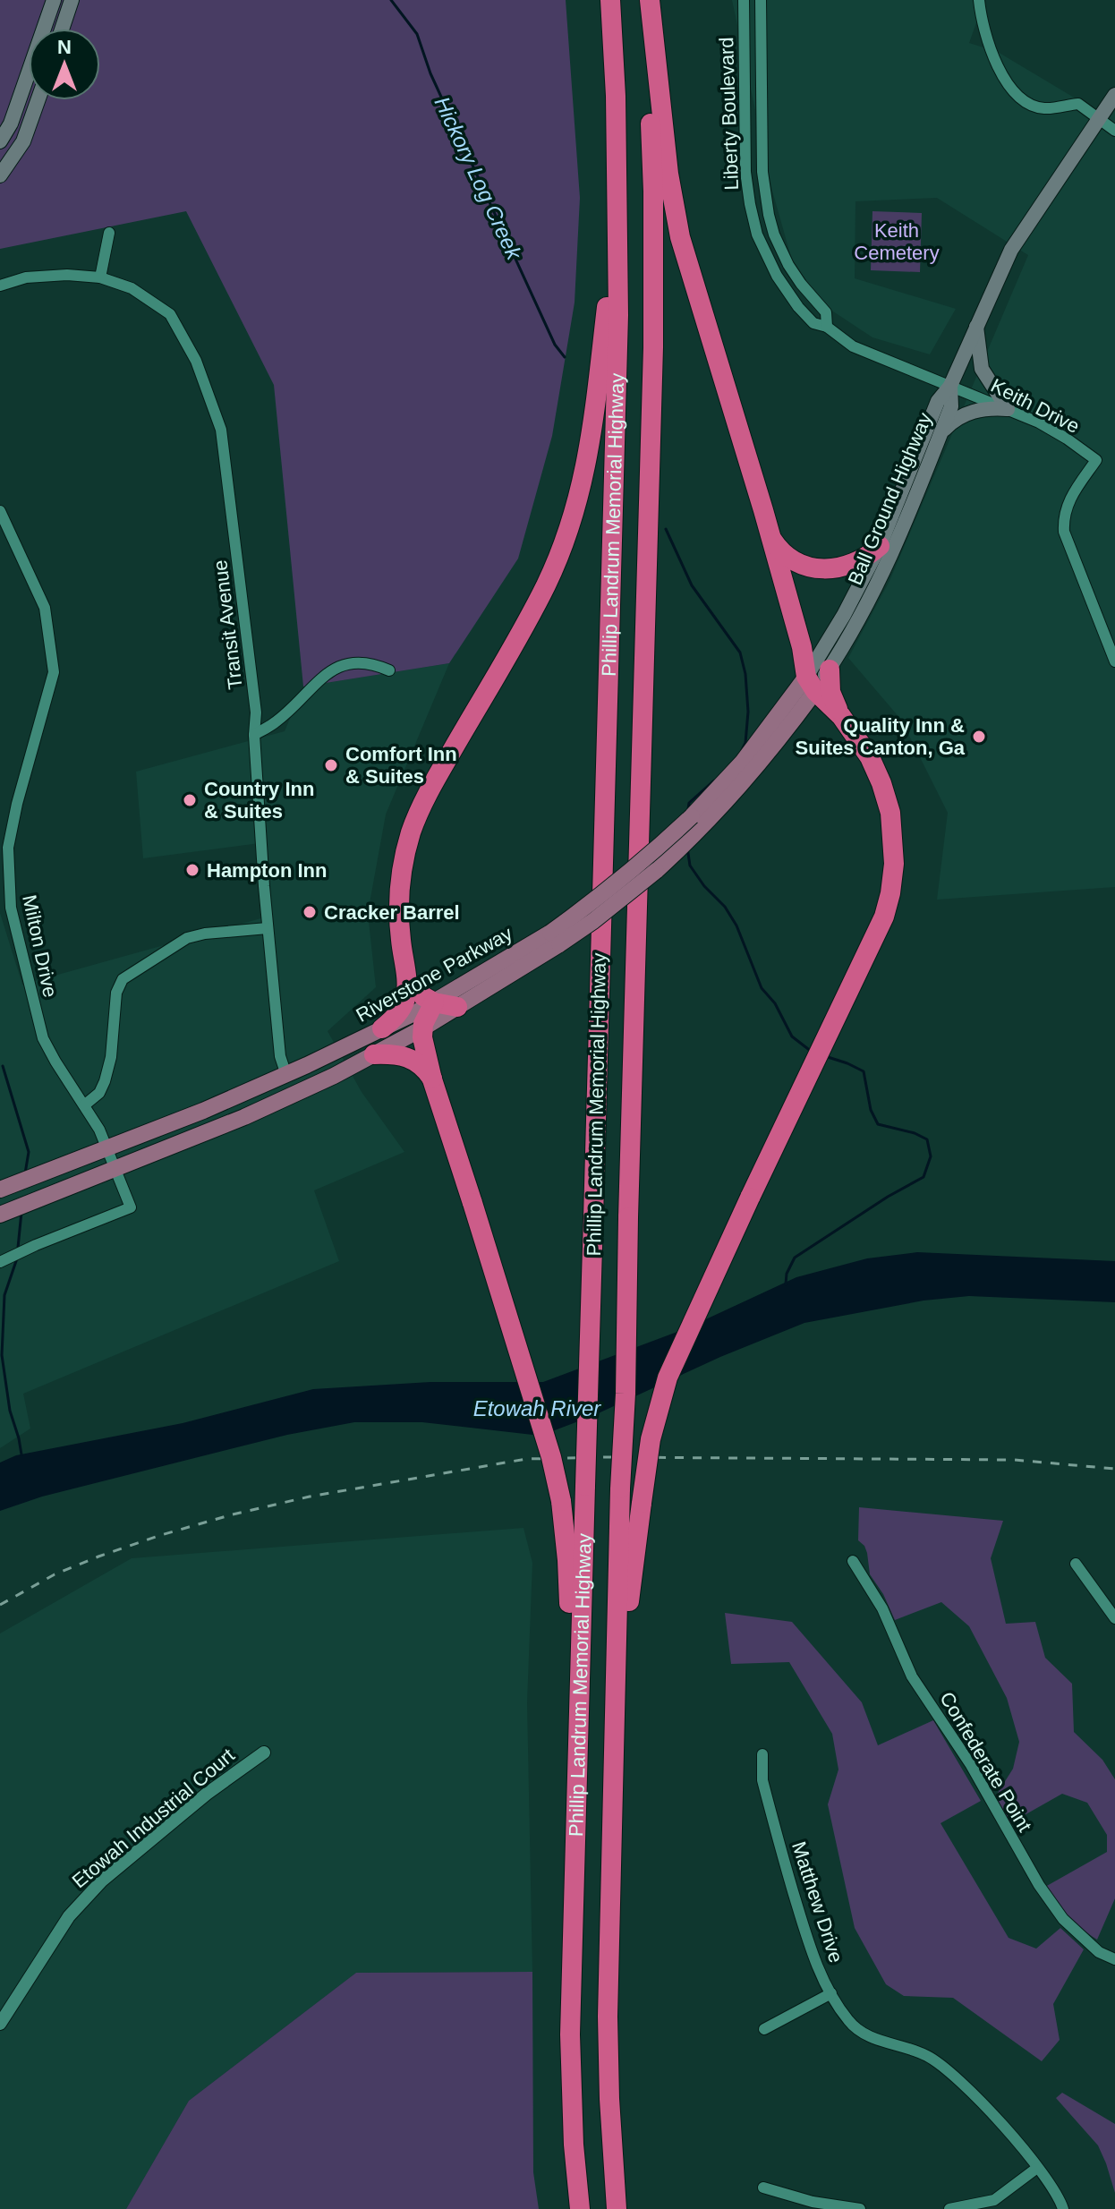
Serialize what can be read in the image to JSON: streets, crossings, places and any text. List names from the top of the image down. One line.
{"streets":{"highway":["Phillip Landrum Memorial Highway"],"main road":["Ball Ground Highway","Riverstone Parkway"],"street":["Liberty Boulevard","Keith Drive","Transit Avenue","Milton Drive","Confederate Point","Etowah Industrial Court","Matthew Drive"]},"crossings":[["Liberty Boulevard","Keith Drive"],["Liberty Boulevard","Ball Ground Highway"],["Keith Drive","Ball Ground Highway"],["Ball Ground Highway","Riverstone Parkway"],["Transit Avenue","Riverstone Parkway"],["Milton Drive","Riverstone Parkway"]],"water":["Hickory Log Creek","Etowah River"],"parks":["Keith Cemetery"],"places":["Quality Inn & Suites Canton, Ga","Comfort Inn & Suites","Country Inn & Suites","Hampton Inn","Cracker Barrel"],"north":"top"}
